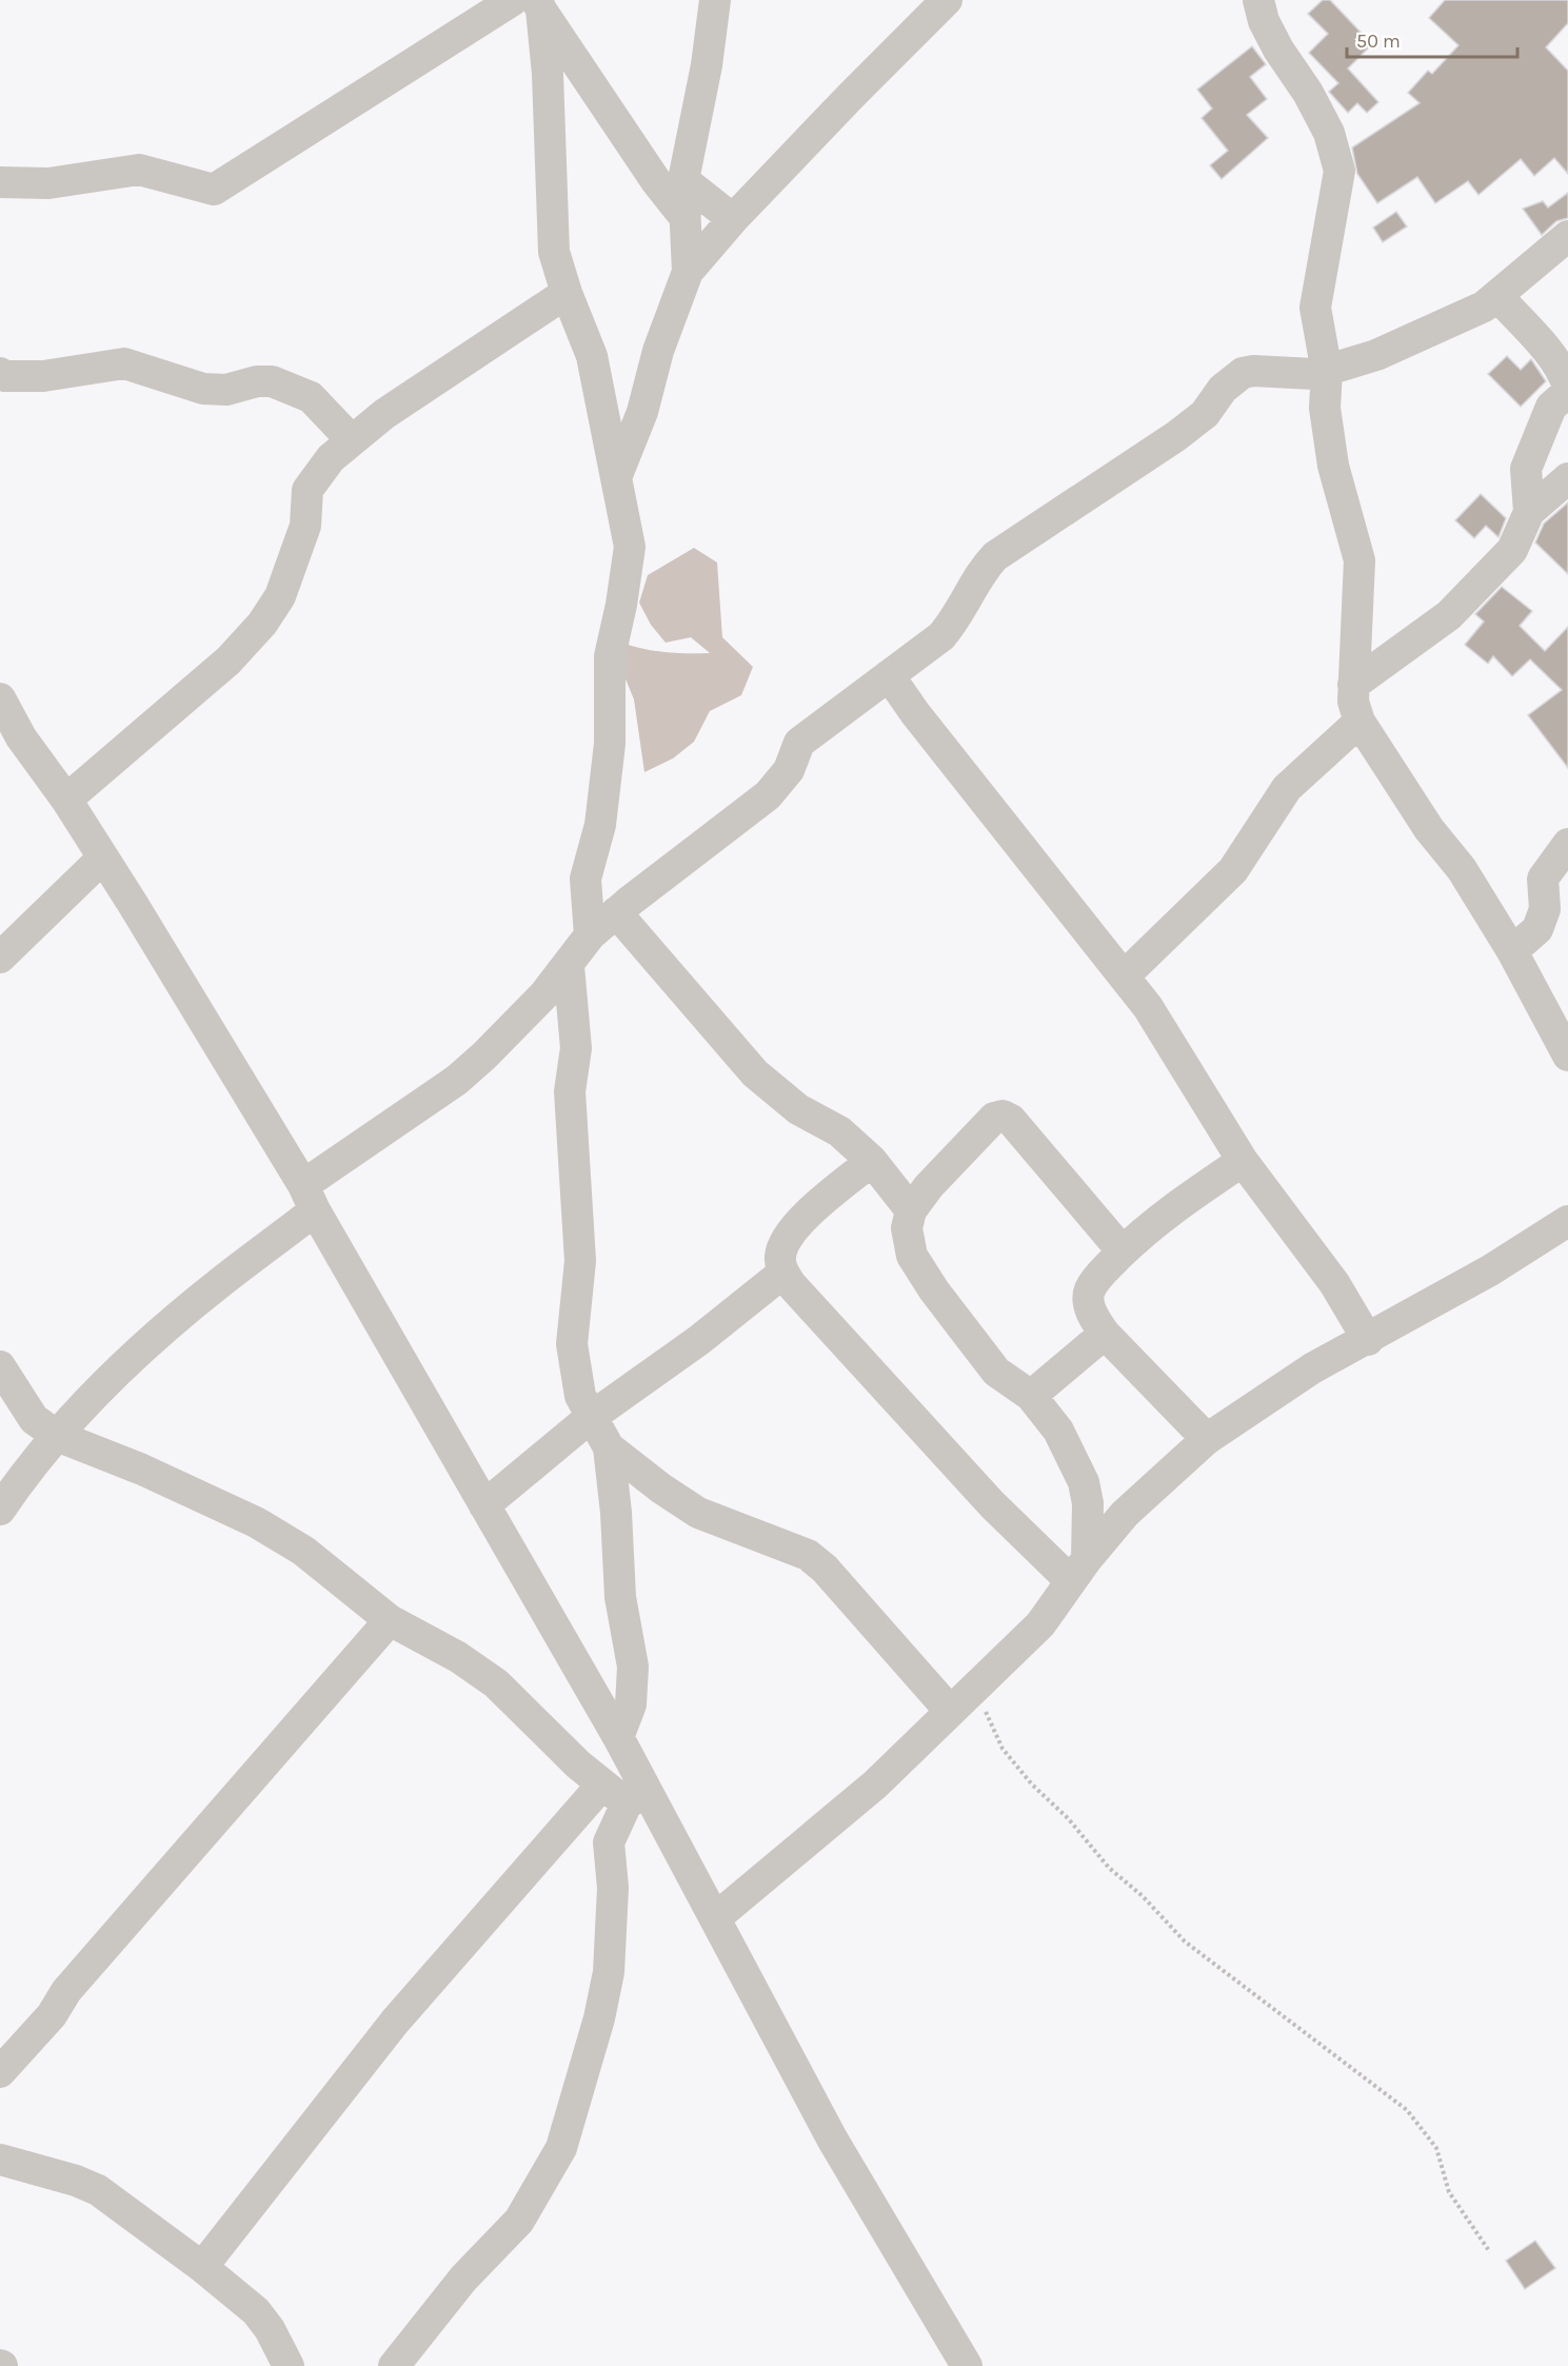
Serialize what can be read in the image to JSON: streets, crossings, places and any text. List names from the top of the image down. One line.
{"scale_bar":"50 m"}
